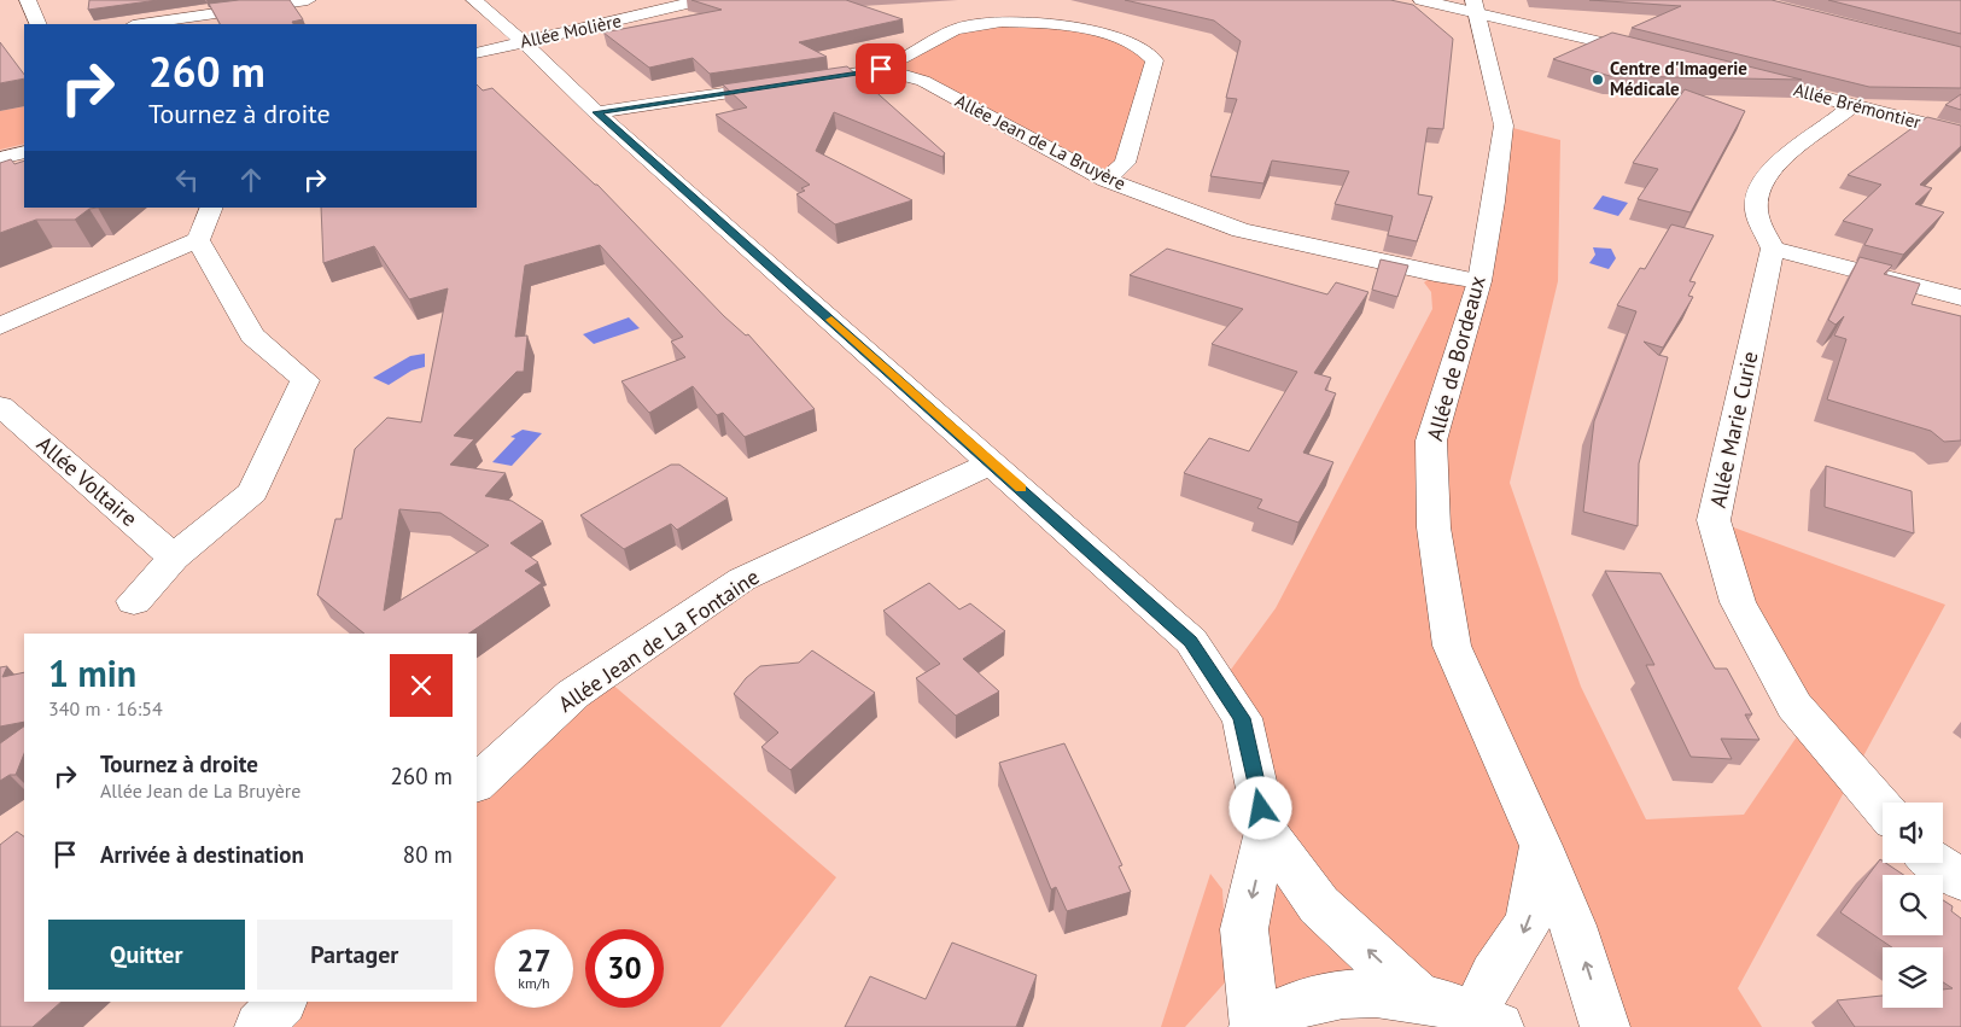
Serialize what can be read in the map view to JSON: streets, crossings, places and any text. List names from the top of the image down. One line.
{"streets":{"street":["Allée Molière","Allée Brémontier","Allée Jean de La Bruyère","Allée de Bordeaux","Allée Marie Curie","Allée Voltaire","Allée Jean de La Fontaine"]},"crossings":[["Allée Jean de La Bruyère","Allée de Bordeaux"]],"places":["Centre d'Imagerie Médicale"],"page":{"turn":["260 m","Tournez à droite"],"heading":["1 min","340 m · 16:54"],"list":[{"name":"Tournez à droite","note":"Allée Jean de La Bruyère","value":"260 m"},{"name":"Arrivée à destination","value":"80 m"}],"buttons":["Quitter","Partager"],"speed":"27 km/h","limit":"30"}}
